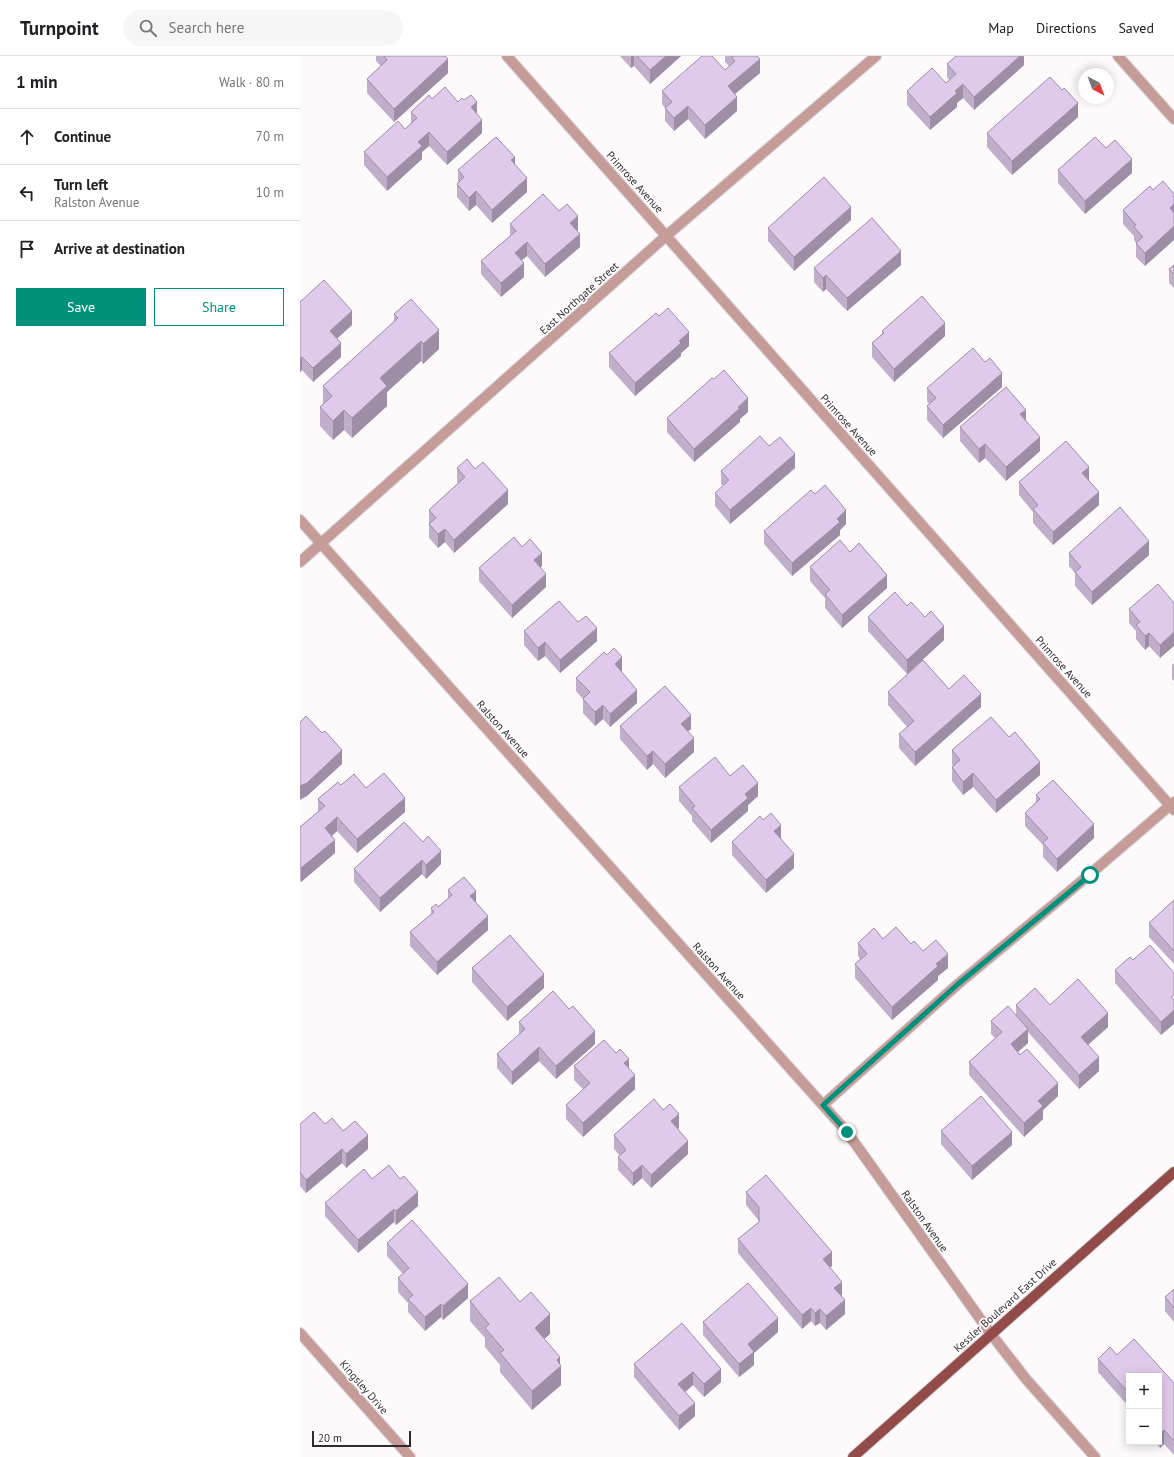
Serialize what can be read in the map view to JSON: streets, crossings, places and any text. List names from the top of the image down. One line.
{"streets":{"main road":["Kessler Boulevard East Drive"],"street":["Primrose Avenue","East Northgate Street","Ralston Avenue","Kingsley Drive"]},"crossings":[["Primrose Avenue","East Northgate Street"],["East Northgate Street","Ralston Avenue"],["Ralston Avenue","Kessler Boulevard East Drive"]],"scale_bar":"20 m","north":"bottom right","page":{"header":"Turnpoint","search":"Search here","nav":["Map","Directions","Saved"],"heading":["1 min","Walk · 80 m"],"list":[["Continue","70 m"],["Turn left","Ralston Avenue","10 m"],"Arrive at destination"],"buttons":["Save","Share"],"map_buttons":["+","−"],"scale":"20 m"}}
